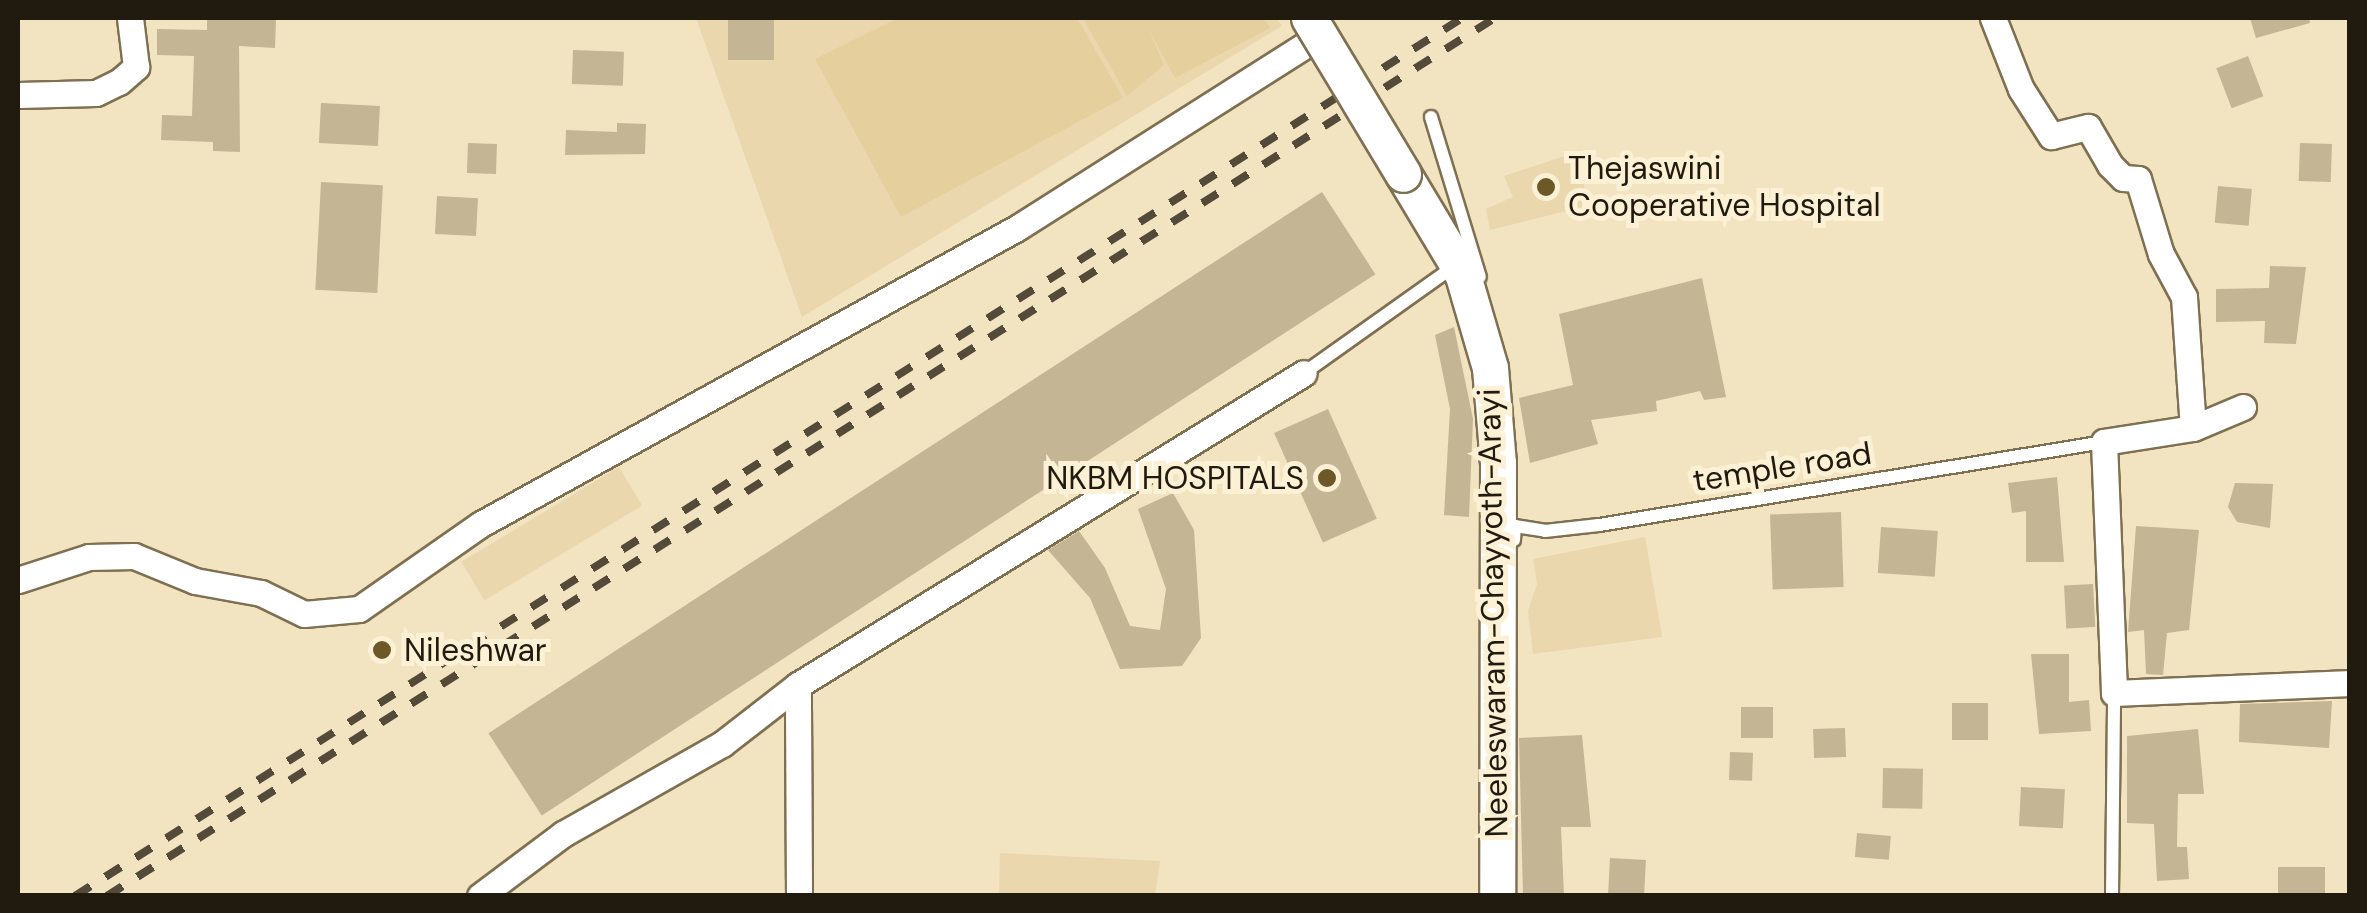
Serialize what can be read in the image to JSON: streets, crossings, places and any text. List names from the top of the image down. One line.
{"streets":{"main road":["Neeleswaram-Chayyoth-Arayi"],"lane":["temple road"]},"places":["Thejaswini Cooperative Hospital","NKBM HOSPITALS","Nileshwar"]}
